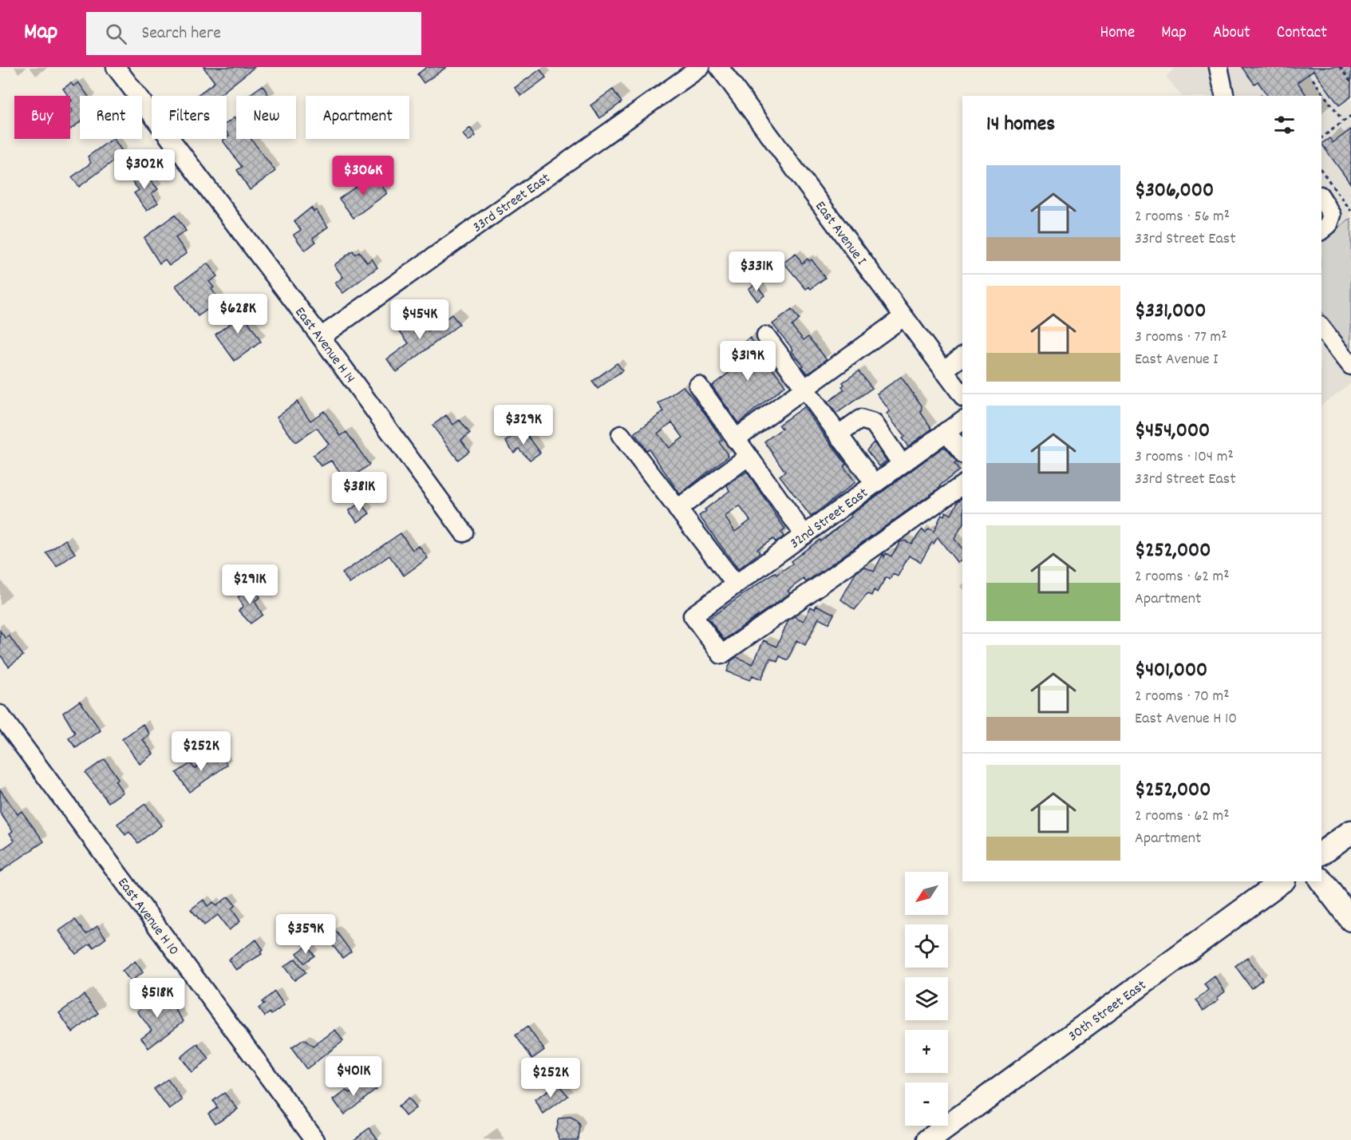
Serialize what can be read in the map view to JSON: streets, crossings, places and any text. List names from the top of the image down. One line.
{"streets":{"main road":["30th Street East"],"street":["33rd Street East","East Avenue I","East Avenue H 14","32nd Street East","East Avenue H 10"]},"crossings":[["33rd Street East","East Avenue H 14"]],"north":"bottom left","page":{"header":"Map","search":"Search here","nav":["Home","Map","About","Contact"],"chip":["Buy","Rent","Filters","New","Apartment"],"heading":"14 homes","price":["$302K","$306K","$331K","$628K","$454K","$319K","$329K","$381K","$291K","$252K","$359K","$518K","$401K","$252K"],"list":[{"name":"$306,000","note":"2 rooms · 56 m² · 33rd Street East"},{"name":"$331,000","note":"3 rooms · 77 m² · East Avenue I"},{"name":"$454,000","note":"3 rooms · 104 m² · 33rd Street East"},{"name":"$252,000","note":"2 rooms · 62 m² · Apartment"},{"name":"$401,000","note":"2 rooms · 70 m² · East Avenue H 10"},{"name":"$252,000","note":"2 rooms · 62 m² · Apartment"}],"map_buttons":["+","−"]}}
